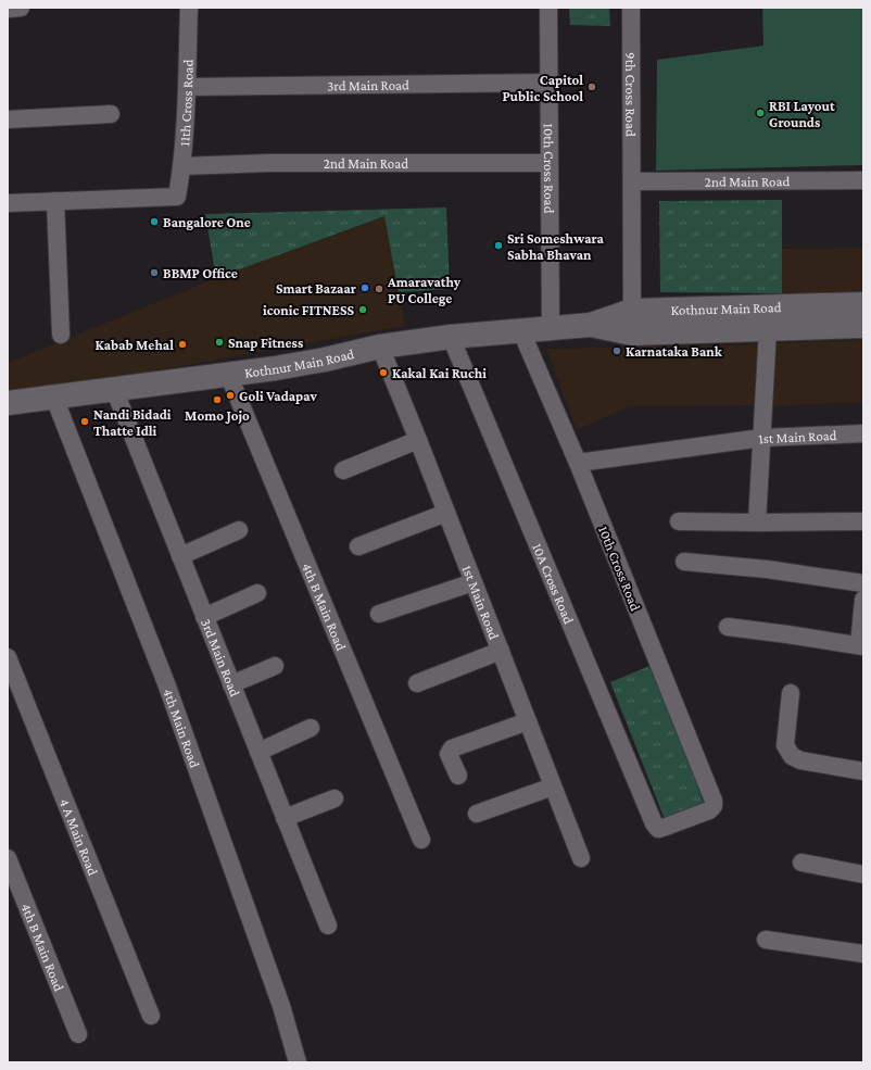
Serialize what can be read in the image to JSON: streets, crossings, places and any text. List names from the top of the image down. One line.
{"streets":{"main road":["Kothnur Main Road"],"street":["3rd Main Road","9th Cross Road","11th Cross Road","2nd Main Road","10th Cross Road","1st Main Road","10A Cross Road","4th B Main Road","4th Main Road","4 A Main Road"]},"crossings":[["3rd Main Road","11th Cross Road"],["3rd Main Road","10th Cross Road"],["3rd Main Road","Kothnur Main Road"],["9th Cross Road","2nd Main Road"],["9th Cross Road","Kothnur Main Road"],["11th Cross Road","2nd Main Road"],["2nd Main Road","10th Cross Road"],["10th Cross Road","Kothnur Main Road"],["10th Cross Road","1st Main Road"],["10th Cross Road","10A Cross Road"],["Kothnur Main Road","1st Main Road"],["Kothnur Main Road","10A Cross Road"],["Kothnur Main Road","4th B Main Road"],["Kothnur Main Road","4th Main Road"]],"places":["Capitol Public School","RBI Layout Grounds","Bangalore One","Sri Someshwara Sabha Bhavan","BBMP Office","Smart Bazaar","Amaravathy PU College","iconic FITNESS","Snap Fitness","Kabab Mehal","Karnataka Bank","Kakal Kai Ruchi","Goli Vadapav","Momo Jojo","Nandi Bidadi Thatte Idli"]}
